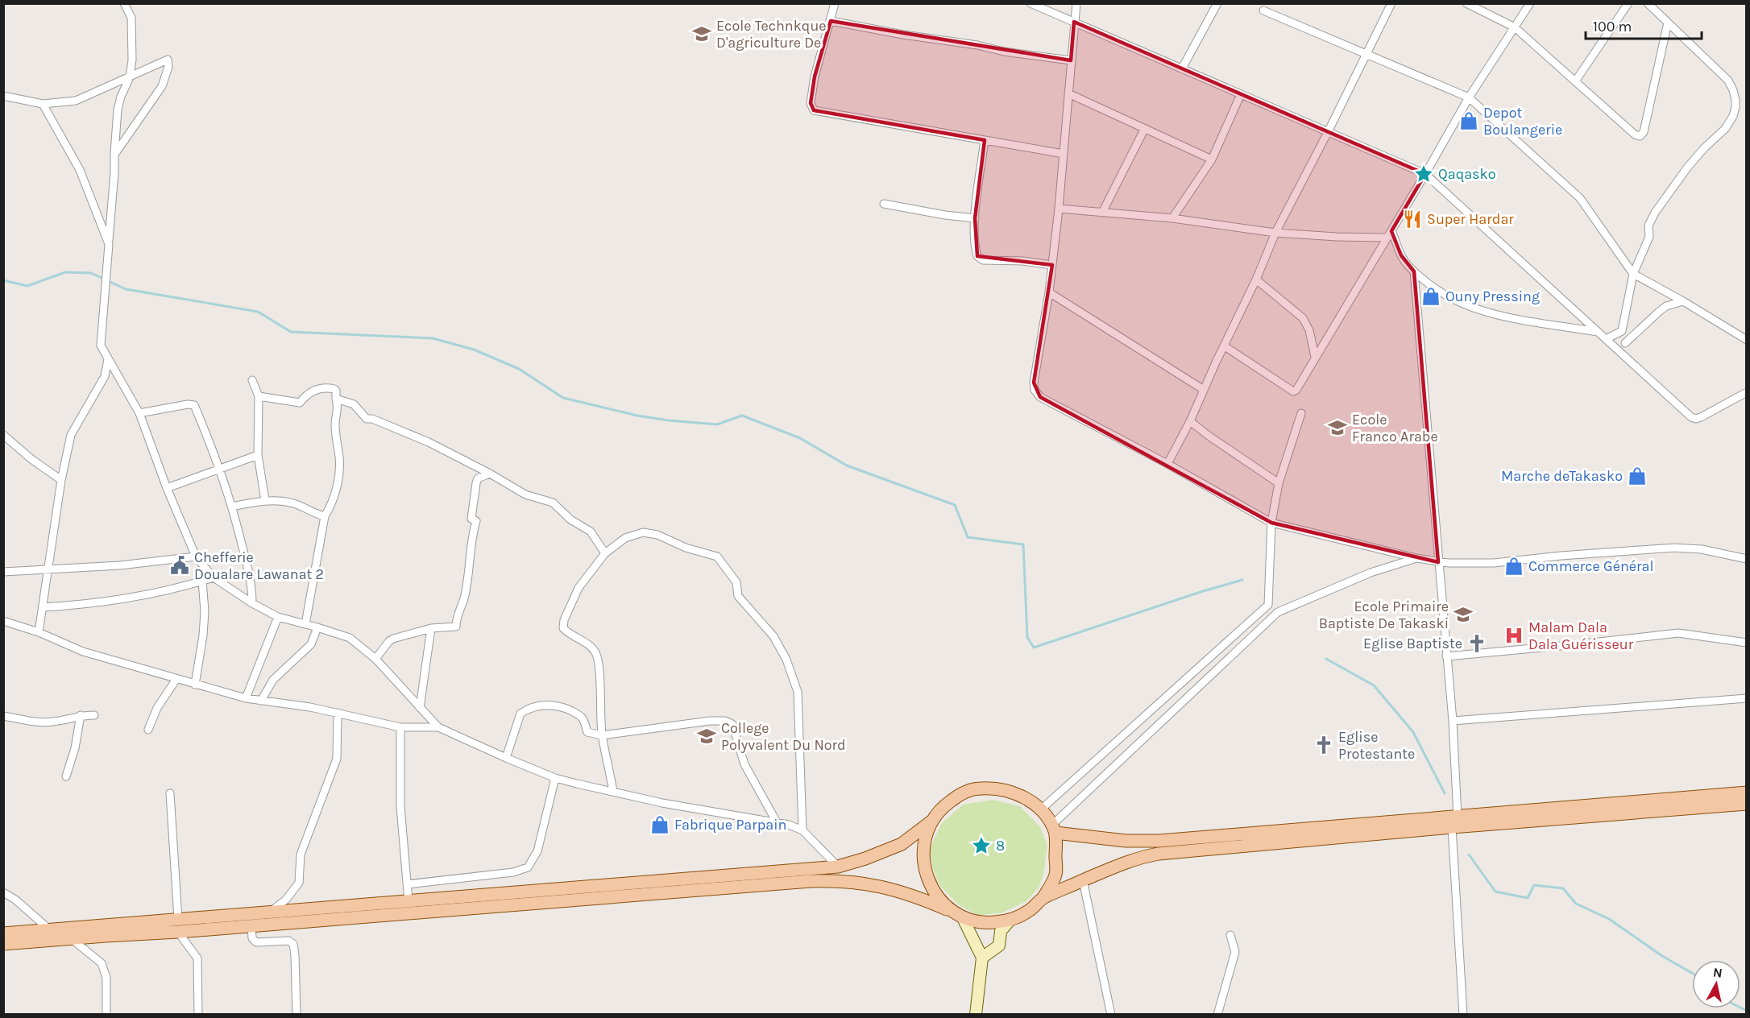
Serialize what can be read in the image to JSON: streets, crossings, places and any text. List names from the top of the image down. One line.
{"places":{"school or university":["Ecole Technkque D'agriculture De","Ecole Franco Arabe","Ecole Primaire Baptiste De Takaski","College Polyvalent Du Nord"],"shop":["Depot Boulangerie","Ouny Pressing","Marche deTakasko","Commerce Général","Fabrique Parpain"],"place":["Qaqasko","8"],"restaurant":["Super Hardar"],"public building":["Chefferie Doualare Lawanat 2"],"hospital":["Malam Dala Dala Guérisseur"],"church":["Eglise Baptiste","Eglise Protestante"]},"scale_bar":"100 m","north":"top"}
